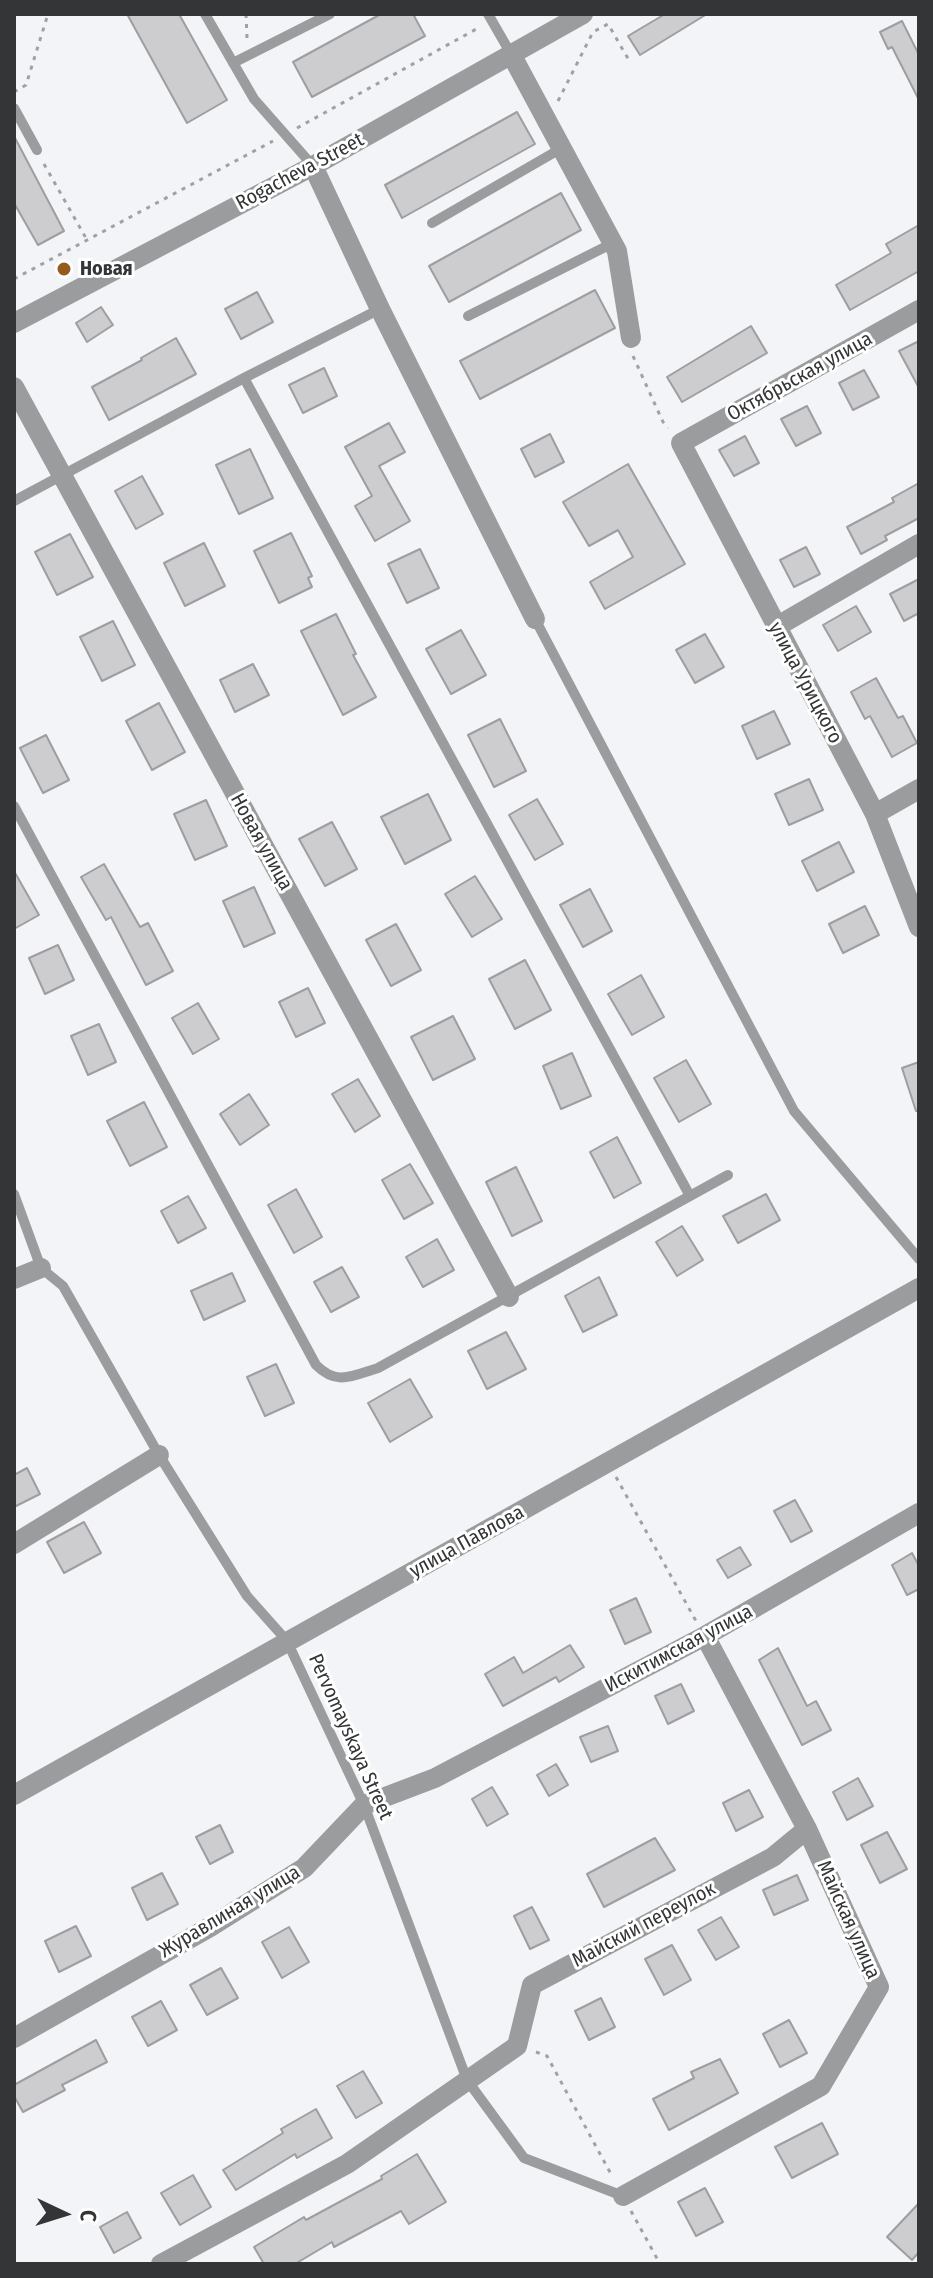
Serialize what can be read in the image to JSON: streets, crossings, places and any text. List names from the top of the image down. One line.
{"streets":{"street":["Rogacheva Street","Октябрьская улица","улица Урицкого","Новая улица","улица Павлова","Искитимская улица","Журавлиная улица","Майская улица","Майский переулок"],"lane":["Pervomayskaya Street"]},"crossings":[["Октябрьская улица","улица Урицкого"],["улица Павлова","Pervomayskaya Street"],["Искитимская улица","Журавлиная улица"],["Искитимская улица","Майская улица"],["Pervomayskaya Street","Журавлиная улица"],["Pervomayskaya Street","Майская улица"],["Майская улица","Майский переулок"]],"places":["Новая"],"north":"right"}
